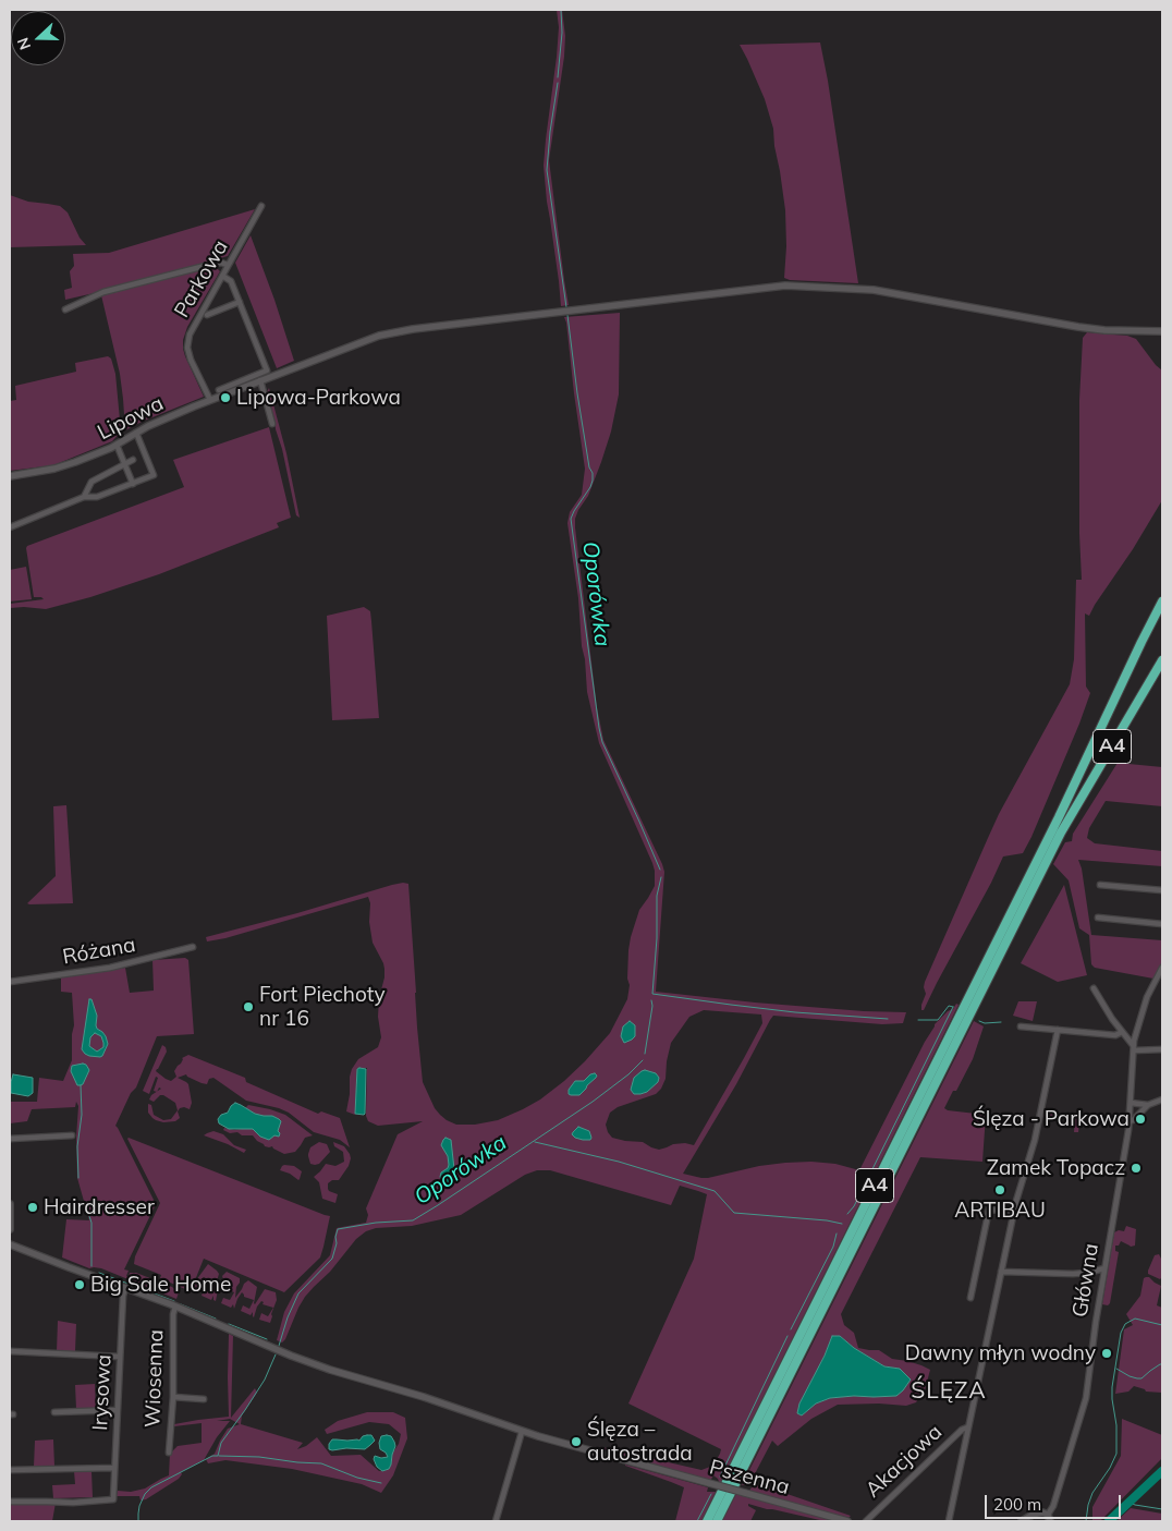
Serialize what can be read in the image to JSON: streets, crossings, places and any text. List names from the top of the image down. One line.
{"streets":{"highway":["A4"],"street":["Parkowa","Lipowa","Różana","Główna","Wiosenna","Irysowa","Akacjowa","Pszenna"]},"crossings":[["Parkowa","Lipowa"],["Wiosenna","Pszenna"],["Irysowa","Pszenna"]],"districts":["ŚLĘZA"],"water":["Oporówka"],"places":["Lipowa-Parkowa","Fort Piechoty nr 16","Ślęza - Parkowa","Zamek Topacz","ARTIBAU","Hairdresser","Big Sale Home","Dawny młyn wodny","Ślęza – autostrada"],"scale_bar":"200 m","north":"left"}
